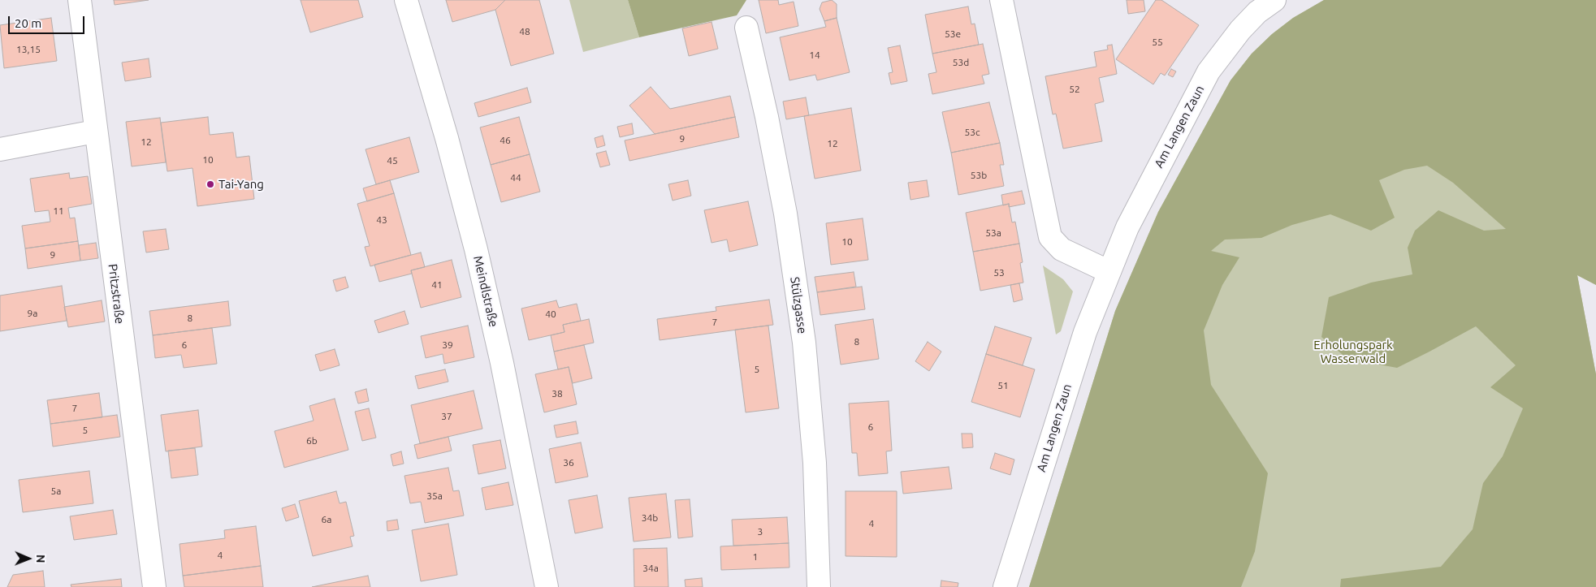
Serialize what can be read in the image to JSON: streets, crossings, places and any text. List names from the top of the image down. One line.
{"streets":{"street":["Am Langen Zaun","Meindlstraße","Pritzstraße","Stülzgasse"]},"parks":["Erholungspark Wasserwald"],"places":["Tai-Yang"],"house_numbers":["48","53e","55","13,15","14","53d","52","53c","9","46","12","12","10","45","53b","44","11","43","53a","10","9","53","41","9a","40","8","7","8","6","39","5","51","38","7","37","6","5","6b","36","5a","35a","34b","6a","4","3","4","1","34a"],"scale_bar":"20 m","north":"right"}
